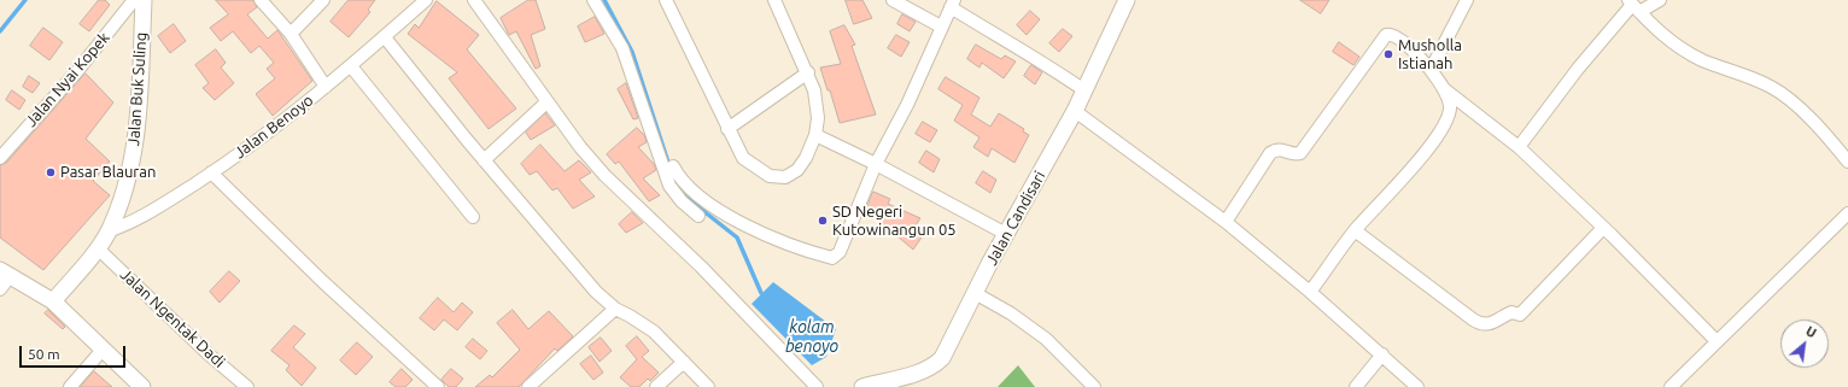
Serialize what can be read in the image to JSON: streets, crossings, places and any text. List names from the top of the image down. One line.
{"streets":{"street":["Jalan Nyai Kopek","Jalan Buk Suling","Jalan Benoyo","Jalan Candisari","Jalan Ngentak Dadi"]},"crossings":[["Jalan Buk Suling","Jalan Benoyo"],["Jalan Buk Suling","Jalan Ngentak Dadi"]],"water":["kolam benoyo"],"places":["Musholla Istianah","Pasar Blauran","SD Negeri Kutowinangun 05"],"scale_bar":"50 m","north":"top right"}
